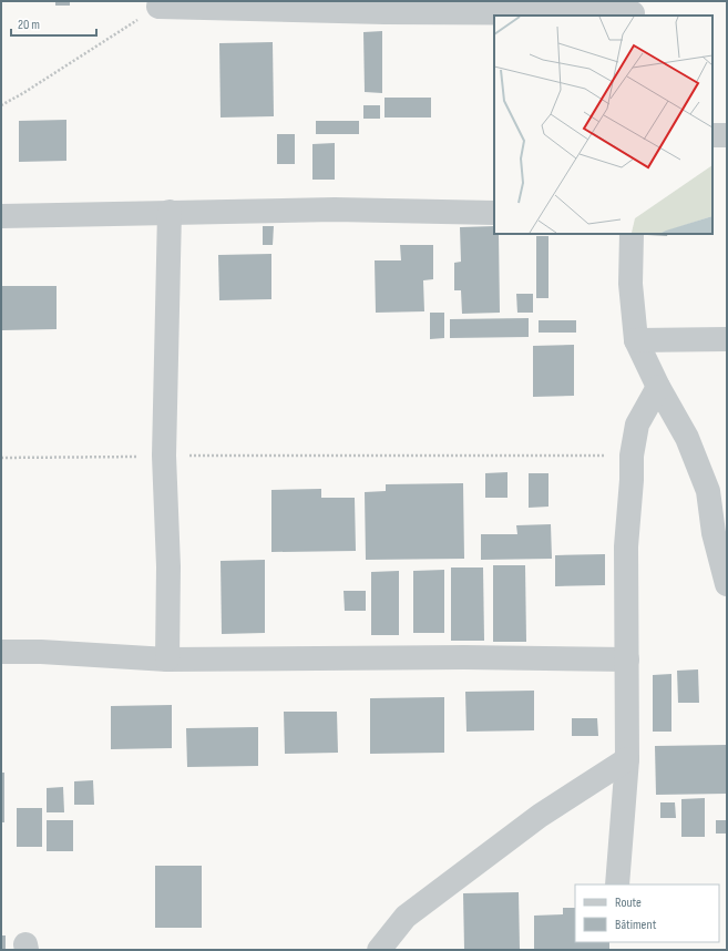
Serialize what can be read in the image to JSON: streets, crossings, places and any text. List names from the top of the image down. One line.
{"legend":["Route","Bâtiment"],"scale_bar":"20 m"}
